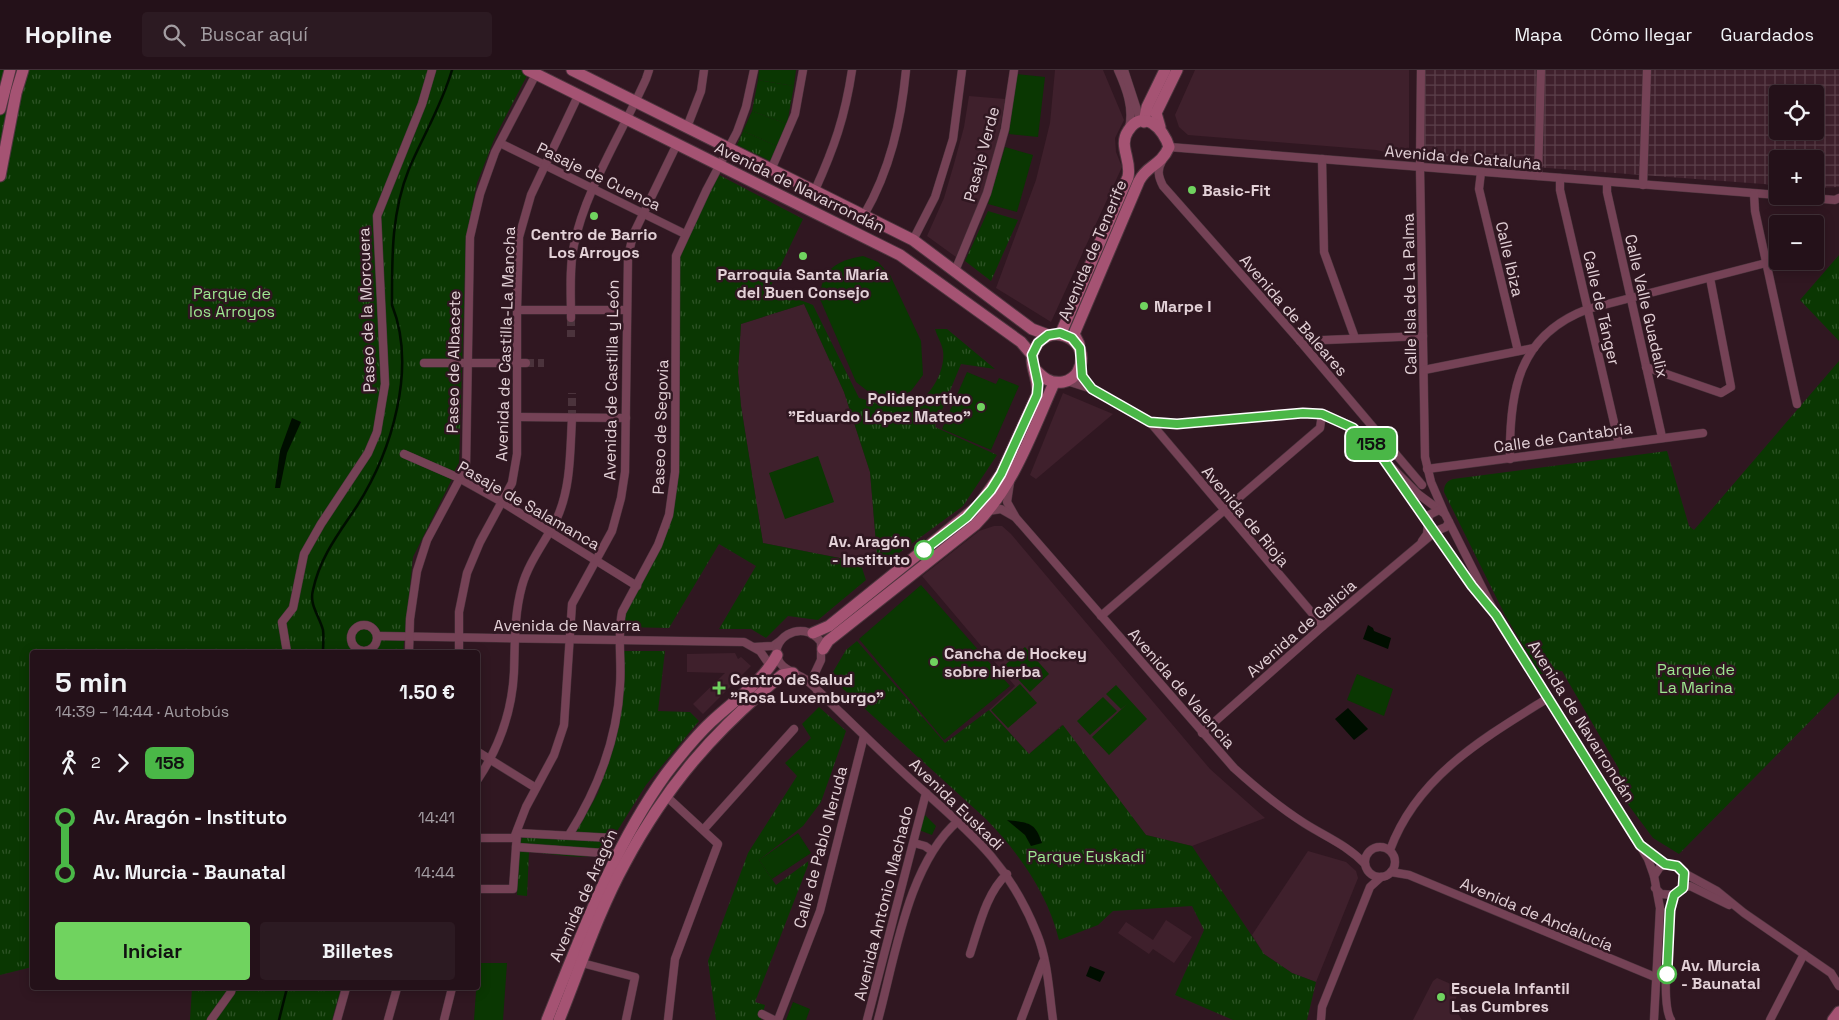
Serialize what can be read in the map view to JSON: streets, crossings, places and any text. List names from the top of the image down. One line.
{"streets":{"main road":["Avenida de Navarrondán","Avenida de Tenerife","Avenida de Aragón"],"street":["Pasaje Verde","Avenida de Cataluña","Pasaje de Cuenca","Calle Ibiza","Calle Isla de La Palma","Calle Valle Guadalix","Calle de Tánger","Paseo de la Morcuera","Avenida de Baleares","Avenida de Castilla-La Mancha","Paseo de Albacete","Avenida de Castilla y León","Paseo de Segovia","Calle de Cantabria","Pasaje de Salamanca","Avenida de Rioja","Avenida de Navarra","Avenida de Galicia","Avenida de Valencia","Avenida Euskadi","Calle de Pablo Neruda","Avenida Antonio Machado","Avenida de Andalucía"]},"crossings":[["Pasaje Verde","Avenida de Navarrondán"],["Avenida de Cataluña","Avenida de Tenerife"],["Avenida de Cataluña","Calle Ibiza"],["Avenida de Cataluña","Calle Isla de La Palma"],["Avenida de Cataluña","Calle Valle Guadalix"],["Avenida de Cataluña","Calle de Tánger"],["Avenida de Cataluña","Avenida de Baleares"],["Pasaje de Cuenca","Avenida de Castilla-La Mancha"],["Pasaje de Cuenca","Paseo de Albacete"],["Pasaje de Cuenca","Avenida de Castilla y León"],["Pasaje de Cuenca","Paseo de Segovia"],["Avenida de Navarrondán","Avenida de Tenerife"],["Avenida de Navarrondán","Calle Isla de La Palma"],["Avenida de Navarrondán","Avenida de Castilla-La Mancha"],["Avenida de Navarrondán","Paseo de Albacete"],["Avenida de Navarrondán","Avenida de Castilla y León"],["Avenida de Navarrondán","Paseo de Segovia"],["Avenida de Navarrondán","Avenida de Rioja"],["Avenida de Navarrondán","Avenida de Galicia"],["Avenida de Tenerife","Avenida de Baleares"],["Calle Isla de La Palma","Calle de Cantabria"],["Calle Isla de La Palma","Avenida de Galicia"],["Calle Valle Guadalix","Calle de Cantabria"],["Calle de Tánger","Calle de Cantabria"],["Avenida de Castilla-La Mancha","Pasaje de Salamanca"],["Avenida de Castilla-La Mancha","Avenida de Navarra"],["Paseo de Albacete","Pasaje de Salamanca"],["Paseo de Albacete","Avenida de Navarra"],["Avenida de Castilla y León","Pasaje de Salamanca"],["Avenida de Castilla y León","Avenida de Navarra"],["Paseo de Segovia","Pasaje de Salamanca"],["Paseo de Segovia","Avenida de Navarra"],["Avenida de Rioja","Avenida de Galicia"],["Avenida de Galicia","Avenida de Valencia"],["Avenida de Valencia","Avenida de Andalucía"],["Avenida Euskadi","Calle de Pablo Neruda"],["Avenida Euskadi","Avenida de Aragón"],["Avenida Euskadi","Avenida Antonio Machado"]],"parks":["Parque de los Arroyos","Parque de La Marina","Parque Euskadi"],"places":{"other":["Basic-Fit","Centro de Barrio Los Arroyos","Parroquia Santa María del Buen Consejo","Marpe I","Polideportivo \"Eduardo López Mateo\"","Av. Aragón - Instituto","Cancha de Hockey sobre hierba","Av. Murcia - Baunatal","Escuela Infantil Las Cumbres"],"health":["Centro de Salud \"Rosa Luxemburgo\""]},"lines":["bus line 158"],"page":{"header":"Hopline","search":"Buscar aquí","nav":["Mapa","Cómo llegar","Guardados"],"on_map":"158","map_buttons":["+","−"],"heading":["5 min","14:39 – 14:44 · Autobús","1.50 €"],"legs":["2","158"],"list":[{"name":"Av. Aragón - Instituto","value":"14:41"},{"name":"Av. Murcia - Baunatal","value":"14:44"}],"buttons":["Iniciar","Billetes"]}}
